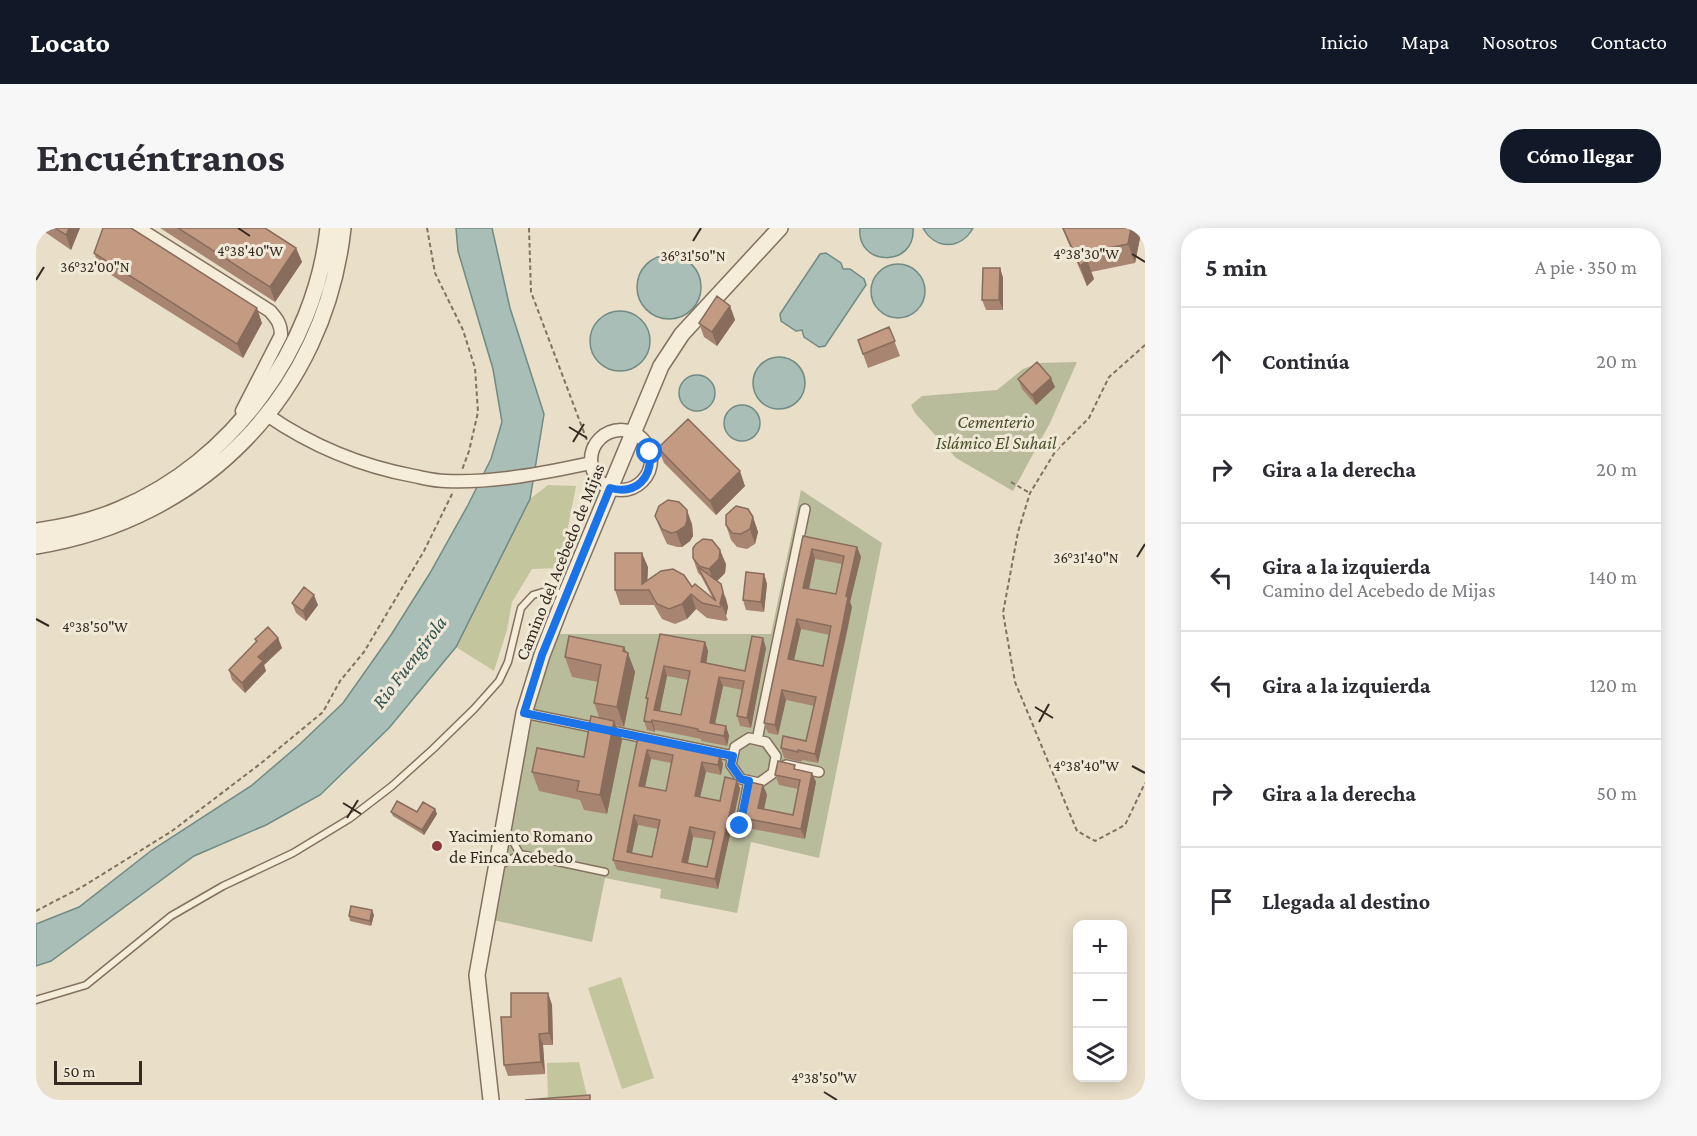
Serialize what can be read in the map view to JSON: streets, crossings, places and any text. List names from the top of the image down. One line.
{"streets":{"street":["Camino del Acebedo de Mijas"]},"water":["Rio Fuengirola"],"parks":["Cementerio Islámico El Suhail"],"places":["Yacimiento Romano de Finca Acebedo"],"scale_bar":"50 m","page":{"header":"Locato","nav":["Inicio","Mapa","Nosotros","Contacto"],"buttons":"Cómo llegar","title":"Encuéntranos","heading":["5 min","A pie · 350 m"],"list":[["Continúa","20 m"],["Gira a la derecha","20 m"],["Gira a la izquierda","Camino del Acebedo de Mijas","140 m"],["Gira a la izquierda","120 m"],["Gira a la derecha","50 m"],"Llegada al destino"],"map_buttons":["+","−"],"scale":"50 m"},"coordinates":["4°38'40\"W","4°38'30\"W","36°31'50\"N","36°32'00\"N","36°31'40\"N","4°38'50\"W"]}
